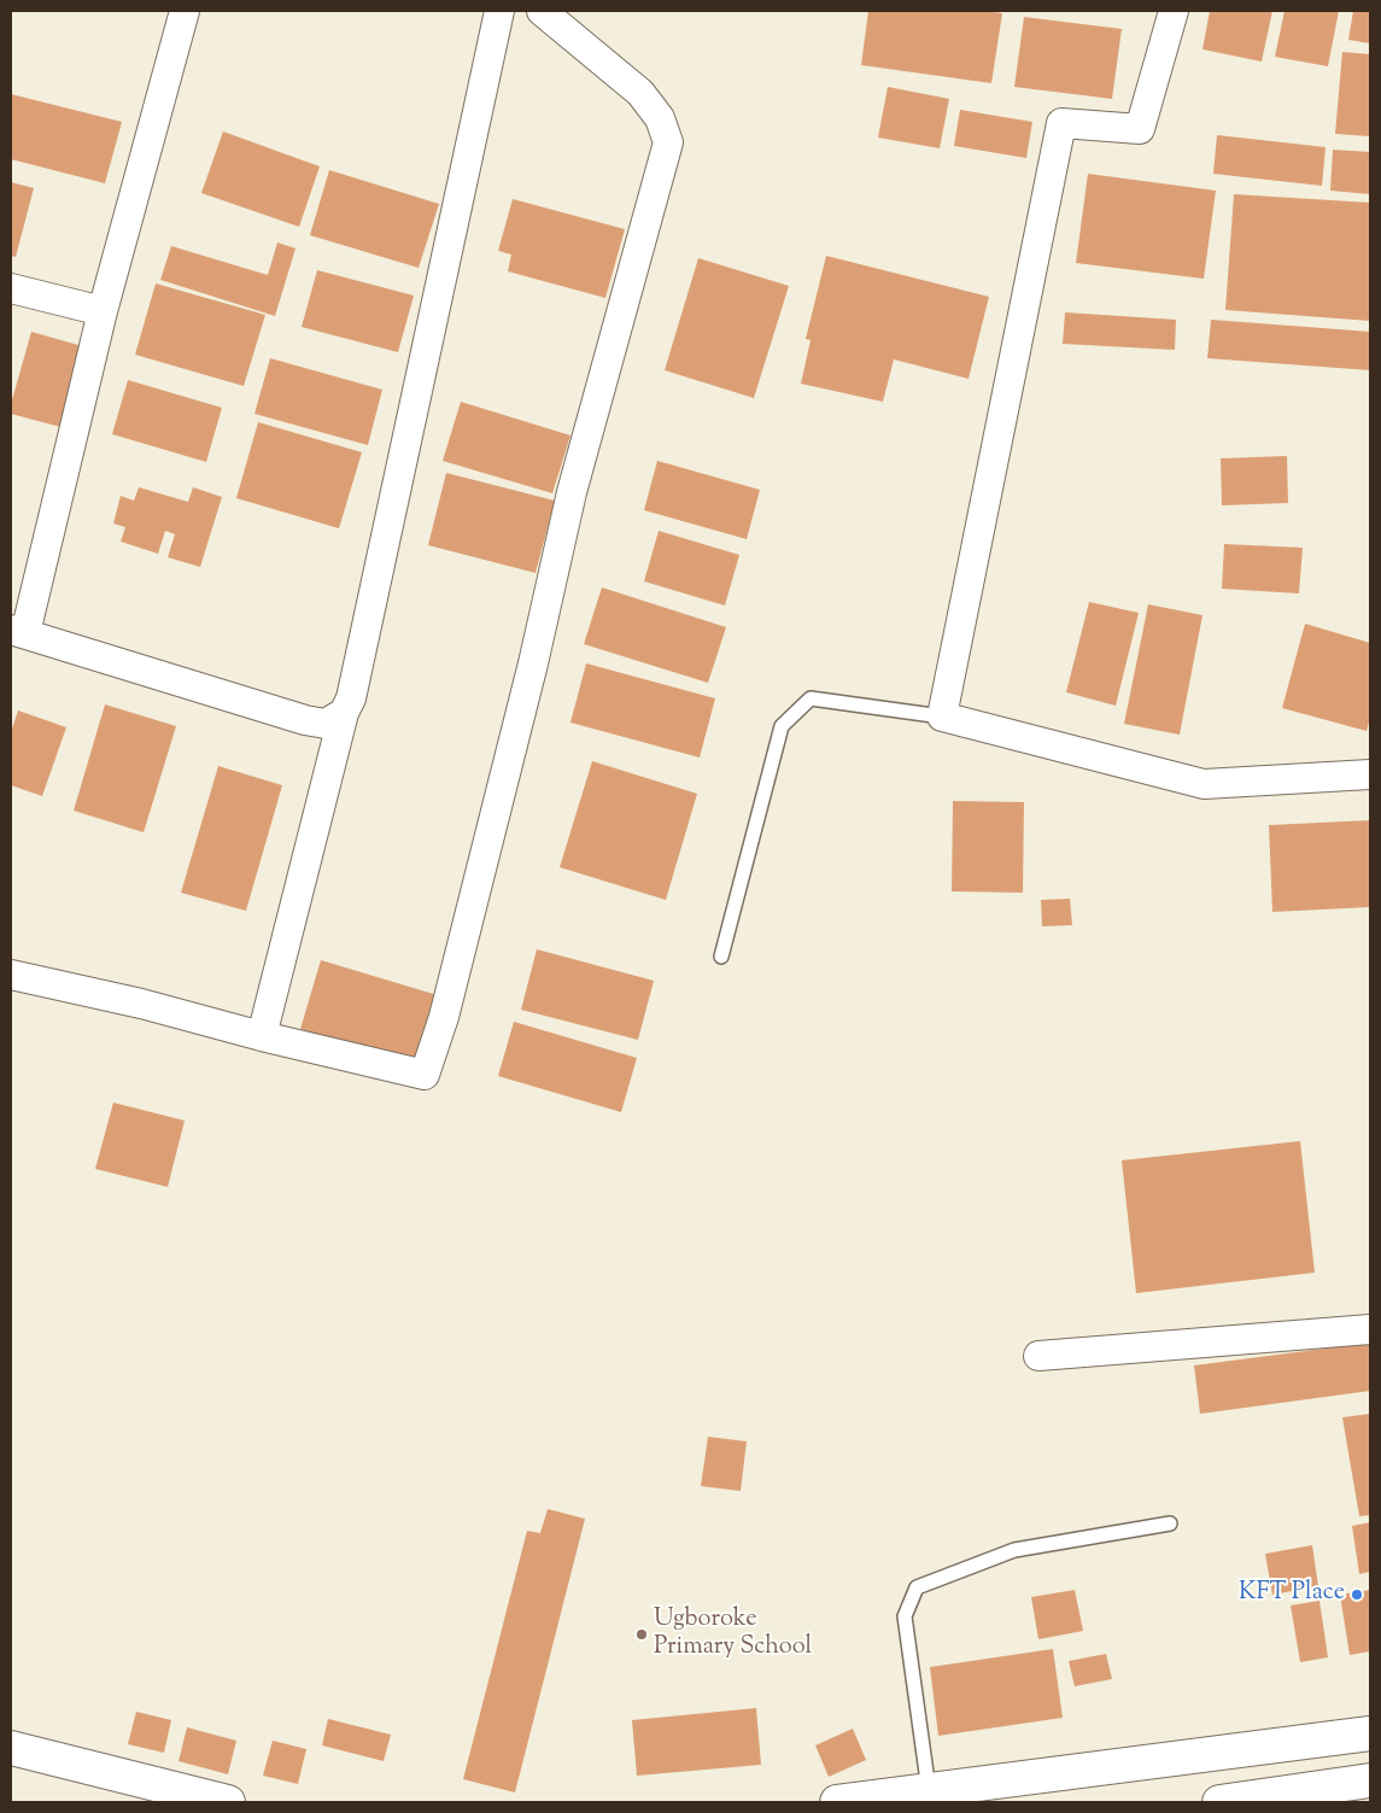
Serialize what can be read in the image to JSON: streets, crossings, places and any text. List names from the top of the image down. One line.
{"places":["KFT Place","Ugboroke Primary School"]}
